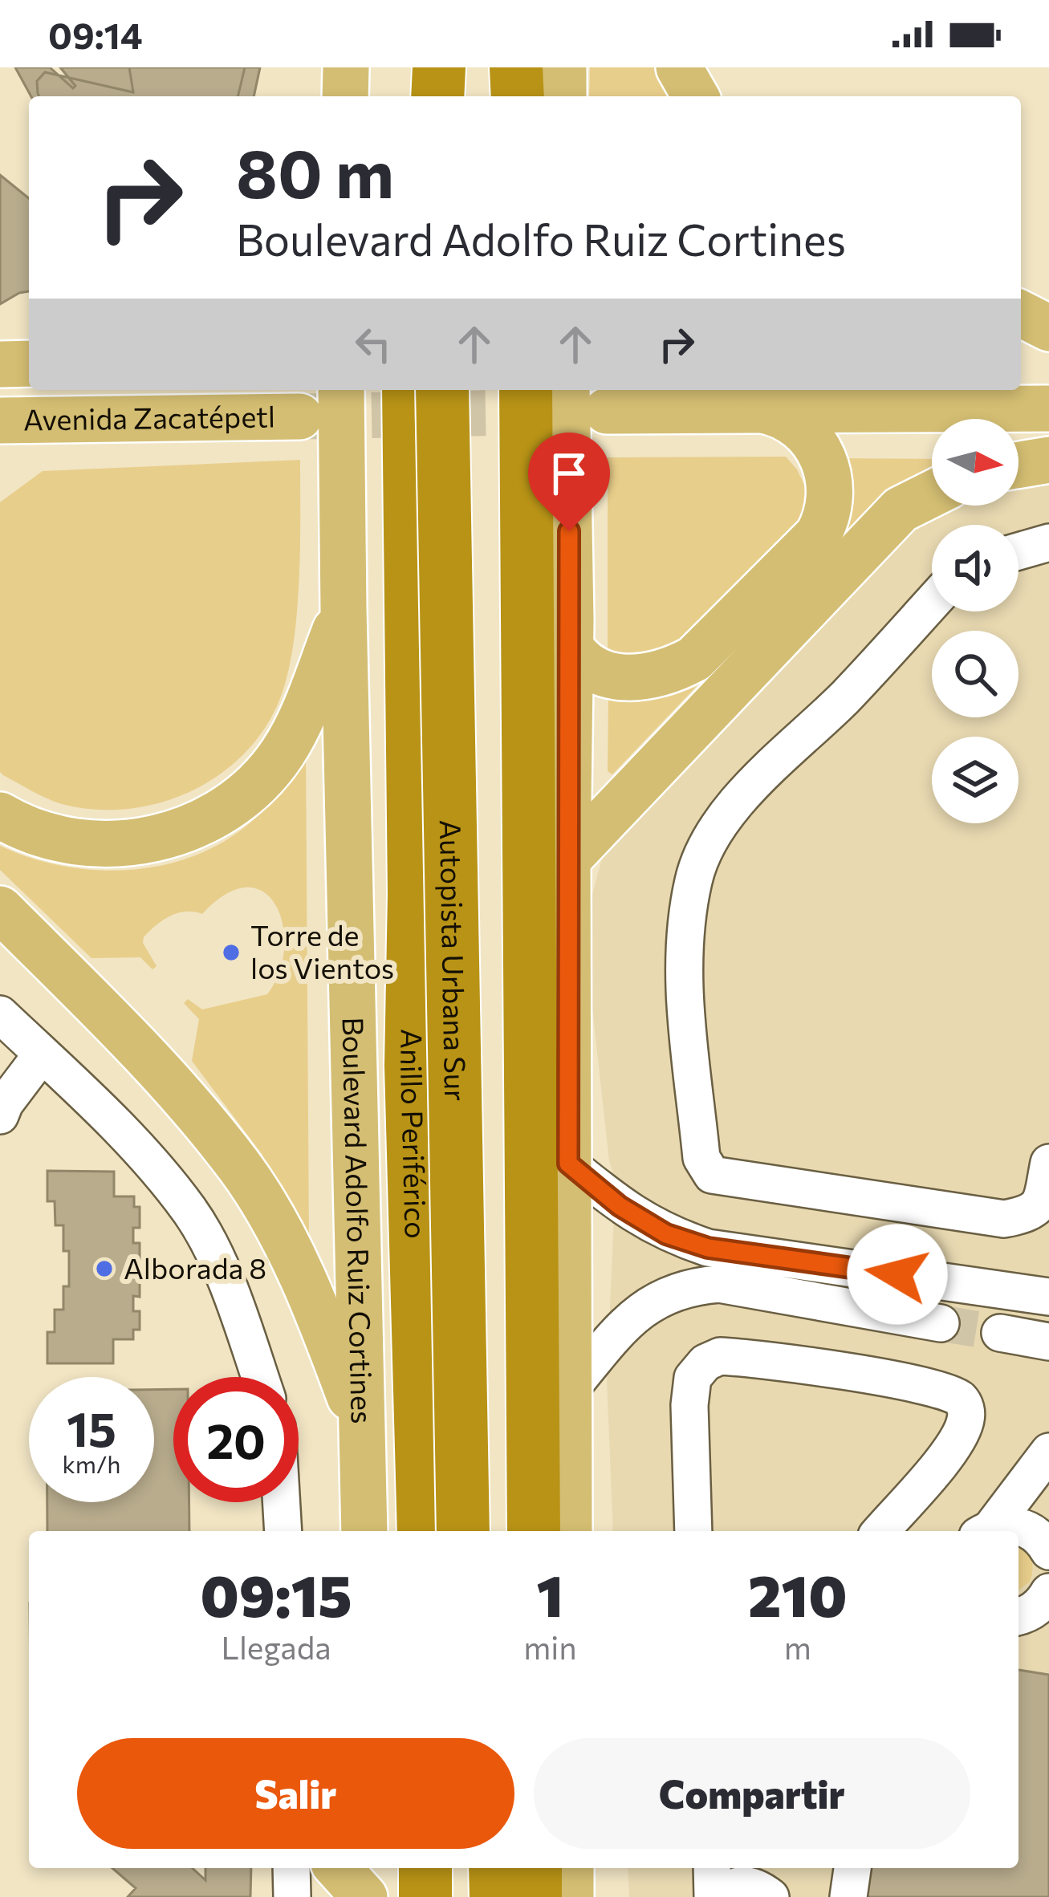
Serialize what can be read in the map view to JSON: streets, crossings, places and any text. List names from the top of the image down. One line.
{"streets":{"highway":["Autopista Urbana Sur","Anillo Periférico"],"main road":["Avenida Zacatépetl","Boulevard Adolfo Ruiz Cortines"]},"places":["Torre de los Vientos","Alborada 8"],"north":"right","page":{"status":"09:14","turn":["80 m","Boulevard Adolfo Ruiz Cortines"],"speed":"15 km/h","limit":"20","eta":["09:15","Llegada","1","min","210","m"],"buttons":["Salir","Compartir"]}}
